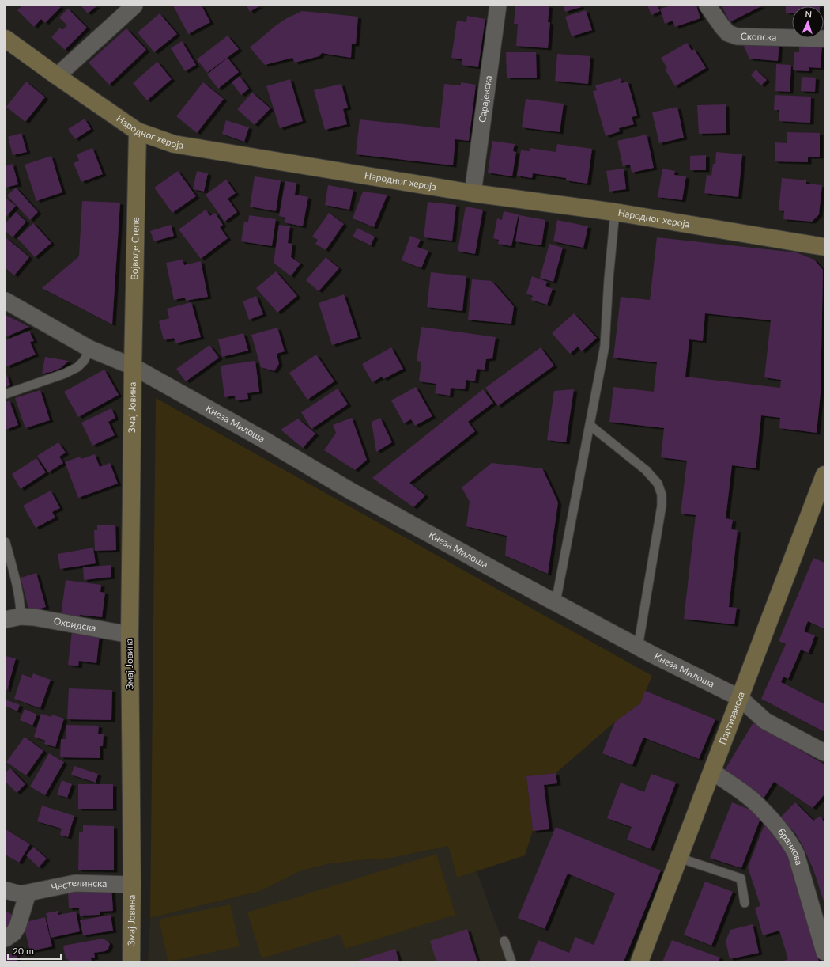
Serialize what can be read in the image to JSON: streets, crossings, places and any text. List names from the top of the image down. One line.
{"streets":{"street":["Скопска","Сарајевска","Народног хероја","Војводе Степе","Змај Јовина","Кнеза Милоша","Охридска","Партизанска","Бранкова","Честелинска"]},"crossings":[["Сарајевска","Народног хероја"],["Народног хероја","Војводе Степе"],["Војводе Степе","Змај Јовина"],["Војводе Степе","Кнеза Милоша"],["Змај Јовина","Кнеза Милоша"],["Змај Јовина","Охридска"],["Змај Јовина","Честелинска"],["Кнеза Милоша","Партизанска"],["Партизанска","Бранкова"]],"scale_bar":"20 m","north":"top"}
